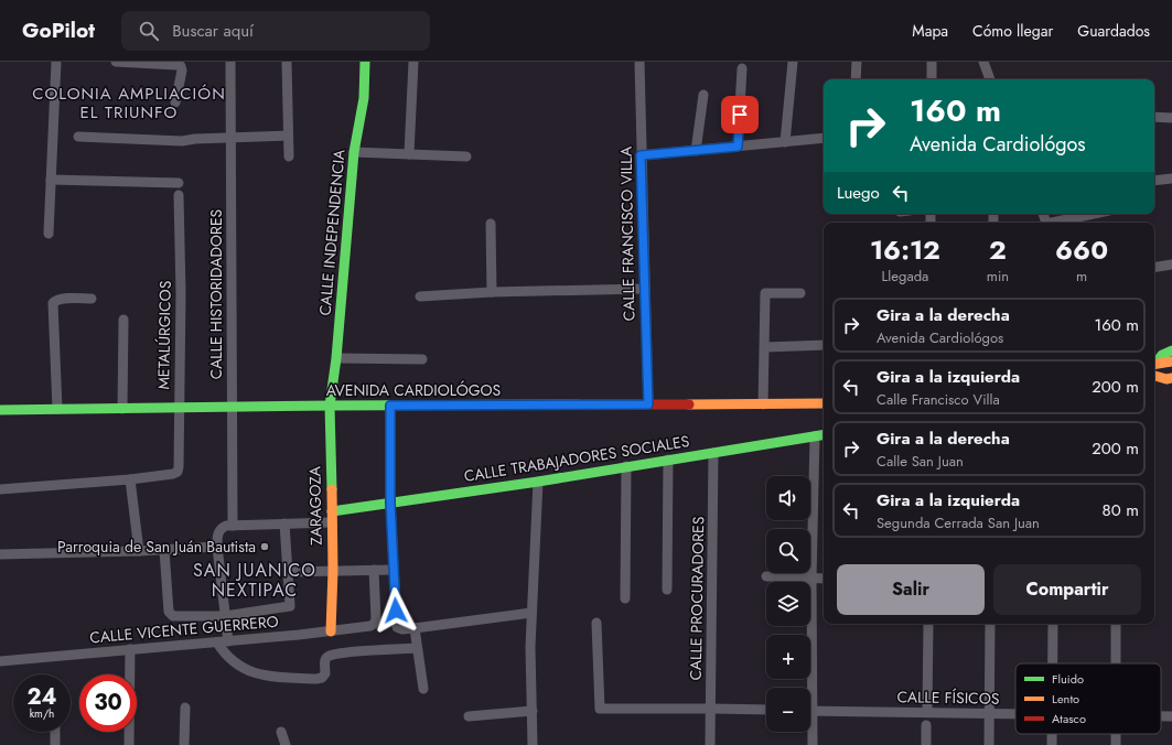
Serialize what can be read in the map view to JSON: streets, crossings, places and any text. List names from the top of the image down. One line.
{"streets":{"street":["CALLE INDEPENDENCIA","CALLE FRANCISCO VILLA","CALLE HISTORIDADORES","METALÚRGICOS","AVENIDA CARDIOLÓGOS","CALLE TRABAJADORES SOCIALES","ZARAGOZA","CALLE PROCURADORES","CALLE VICENTE GUERRERO","CALLE FÍSICOS"]},"crossings":[["CALLE INDEPENDENCIA","AVENIDA CARDIOLÓGOS"],["CALLE INDEPENDENCIA","ZARAGOZA"],["CALLE FRANCISCO VILLA","AVENIDA CARDIOLÓGOS"],["CALLE HISTORIDADORES","AVENIDA CARDIOLÓGOS"],["METALÚRGICOS","AVENIDA CARDIOLÓGOS"],["AVENIDA CARDIOLÓGOS","ZARAGOZA"],["CALLE TRABAJADORES SOCIALES","ZARAGOZA"],["CALLE TRABAJADORES SOCIALES","CALLE PROCURADORES"],["ZARAGOZA","CALLE VICENTE GUERRERO"]],"districts":["COLONIA AMPLIACIÓN EL TRIUNFO","SAN JUANICO NEXTIPAC"],"places":["Parroquia de San Juán Bautista"],"legend":["Fluido","Lento","Atasco"],"page":{"header":"GoPilot","search":"Buscar aquí","nav":["Mapa","Cómo llegar","Guardados"],"turn":["160 m","Avenida Cardiológos"],"then":"Luego","eta":["16:12","Llegada","2","min","660","m"],"list":[{"name":"Gira a la derecha","note":"Avenida Cardiológos","value":"160 m"},{"name":"Gira a la izquierda","note":"Calle Francisco Villa","value":"200 m"},{"name":"Gira a la derecha","note":"Calle San Juan","value":"200 m"},{"name":"Gira a la izquierda","note":"Segunda Cerrada San Juan","value":"80 m"}],"map_buttons":["+","−"],"buttons":["Salir","Compartir"],"speed":"24 km/h","limit":"30"}}
